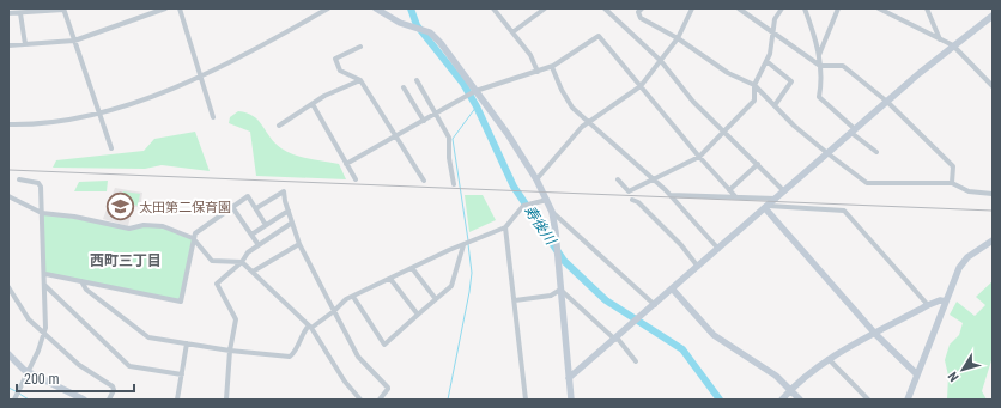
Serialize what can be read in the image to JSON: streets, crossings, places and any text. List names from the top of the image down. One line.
{"districts":["西町三丁目"],"water":["寿後川"],"places":{"school or university":["太田第二保育園"]},"scale_bar":"200 m","north":"bottom left"}
